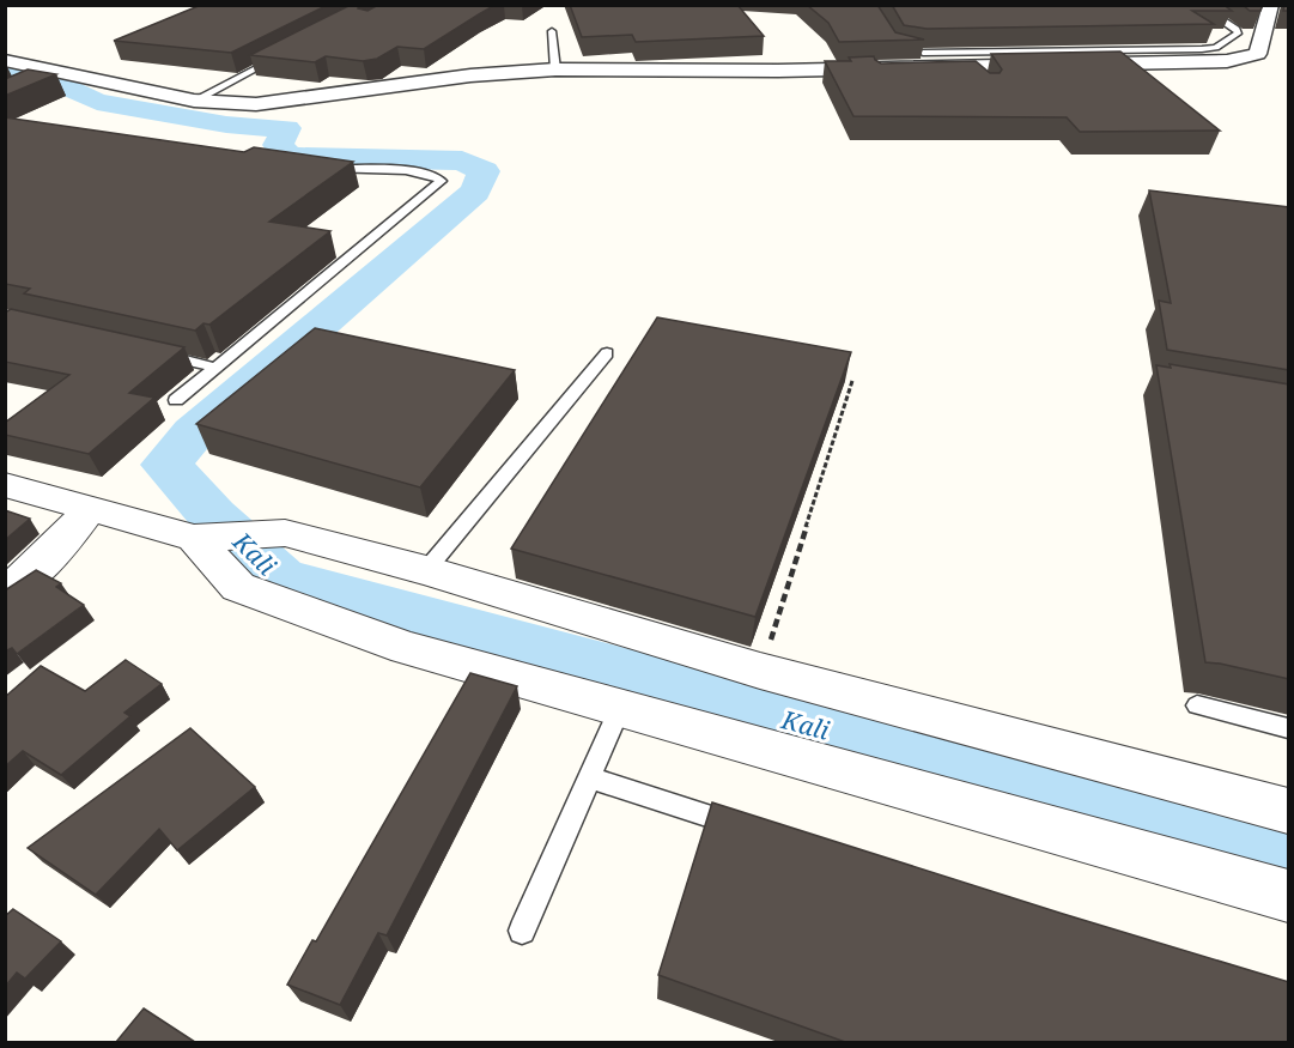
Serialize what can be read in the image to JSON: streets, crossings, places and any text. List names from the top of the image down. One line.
{"water":["Kali"]}
